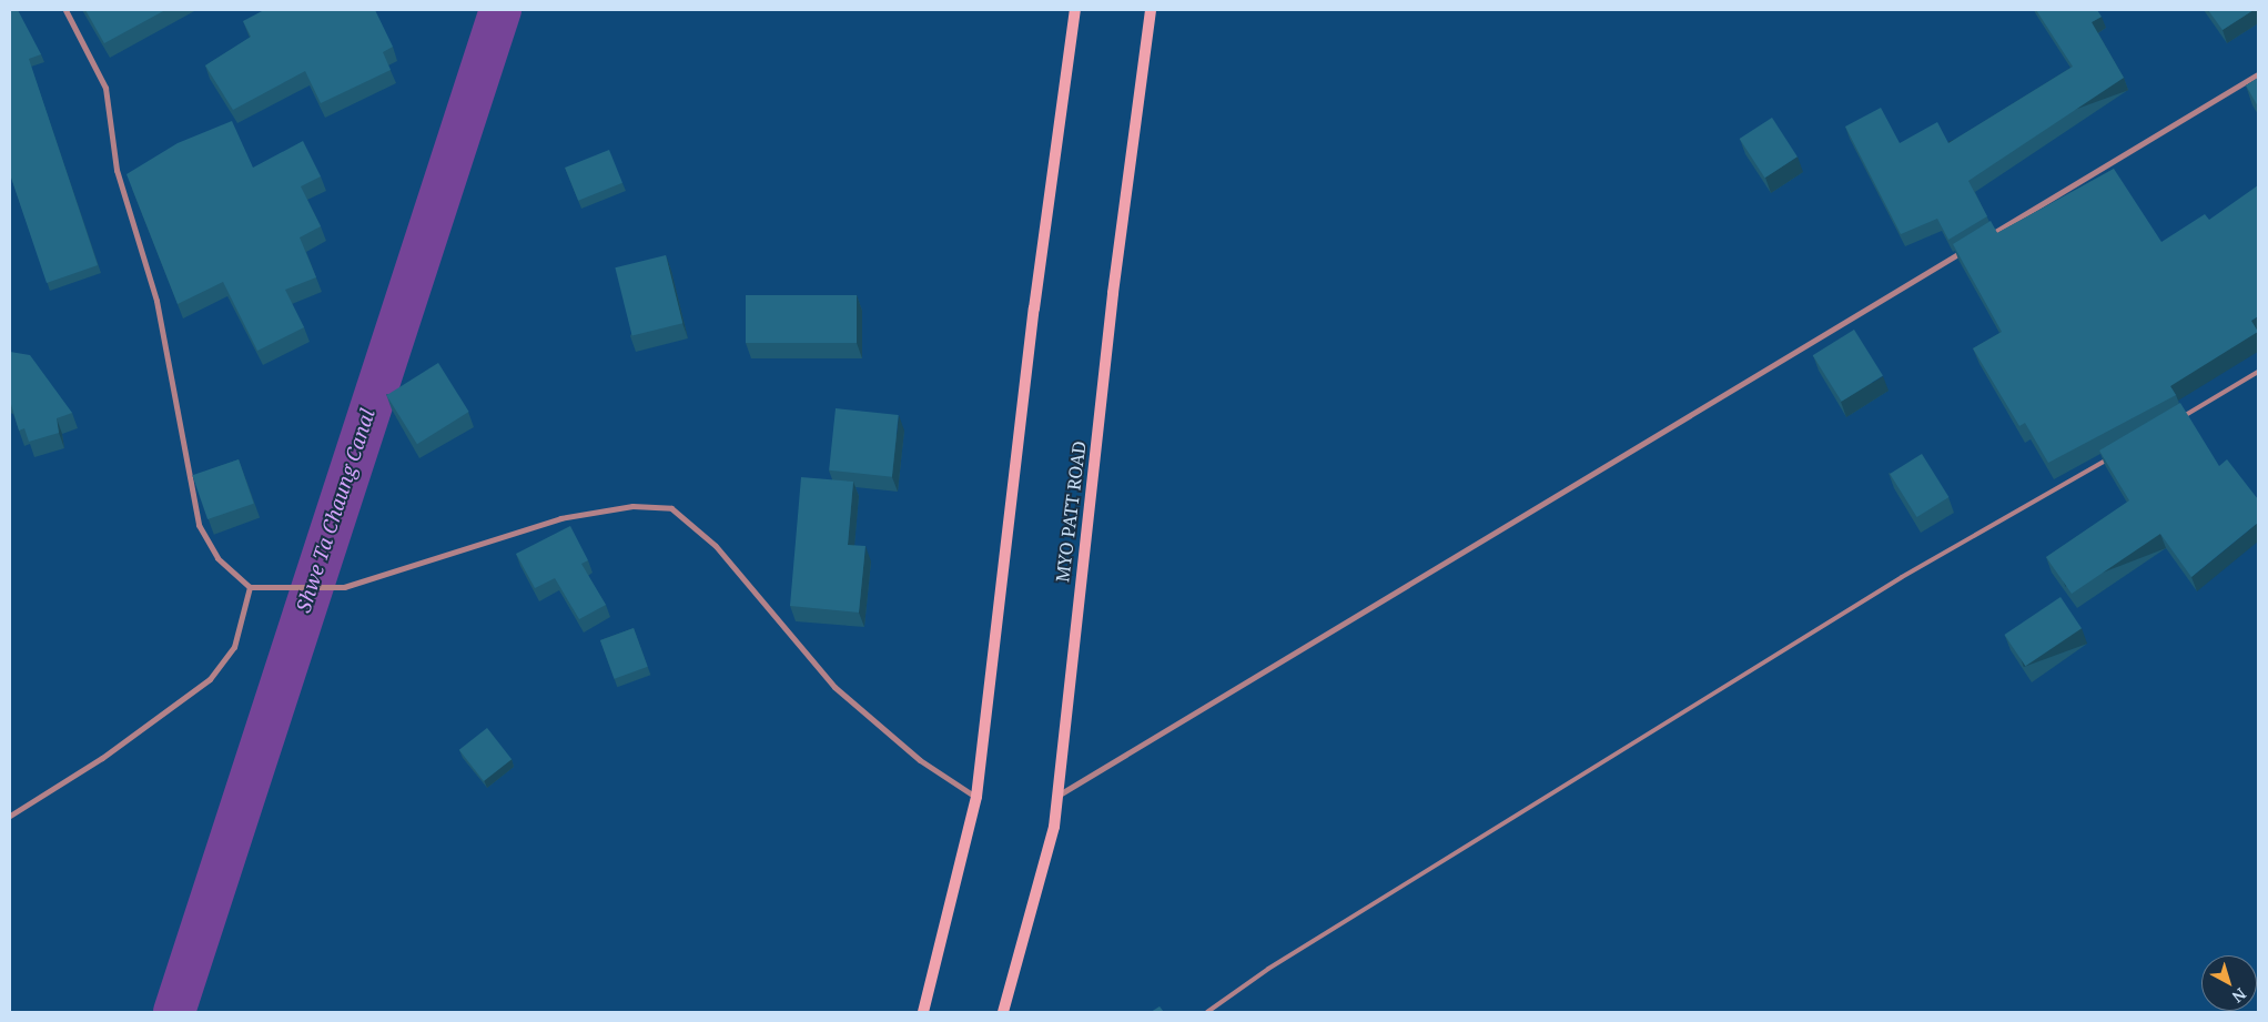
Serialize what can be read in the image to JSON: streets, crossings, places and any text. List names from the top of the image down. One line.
{"streets":{"main road":["MYO PATT ROAD"]},"water":["Shwe Ta Chaung Canal"],"north":"bottom right"}
